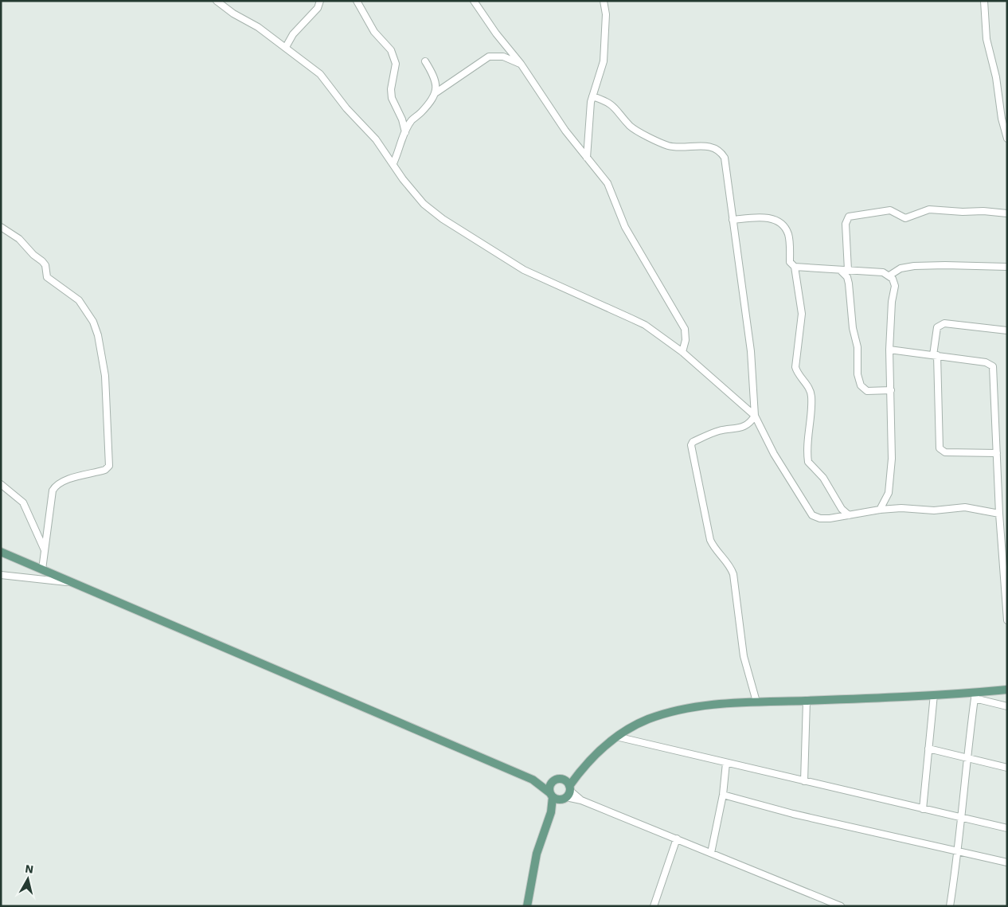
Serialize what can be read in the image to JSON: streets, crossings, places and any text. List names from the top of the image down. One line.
{"north":"top"}
